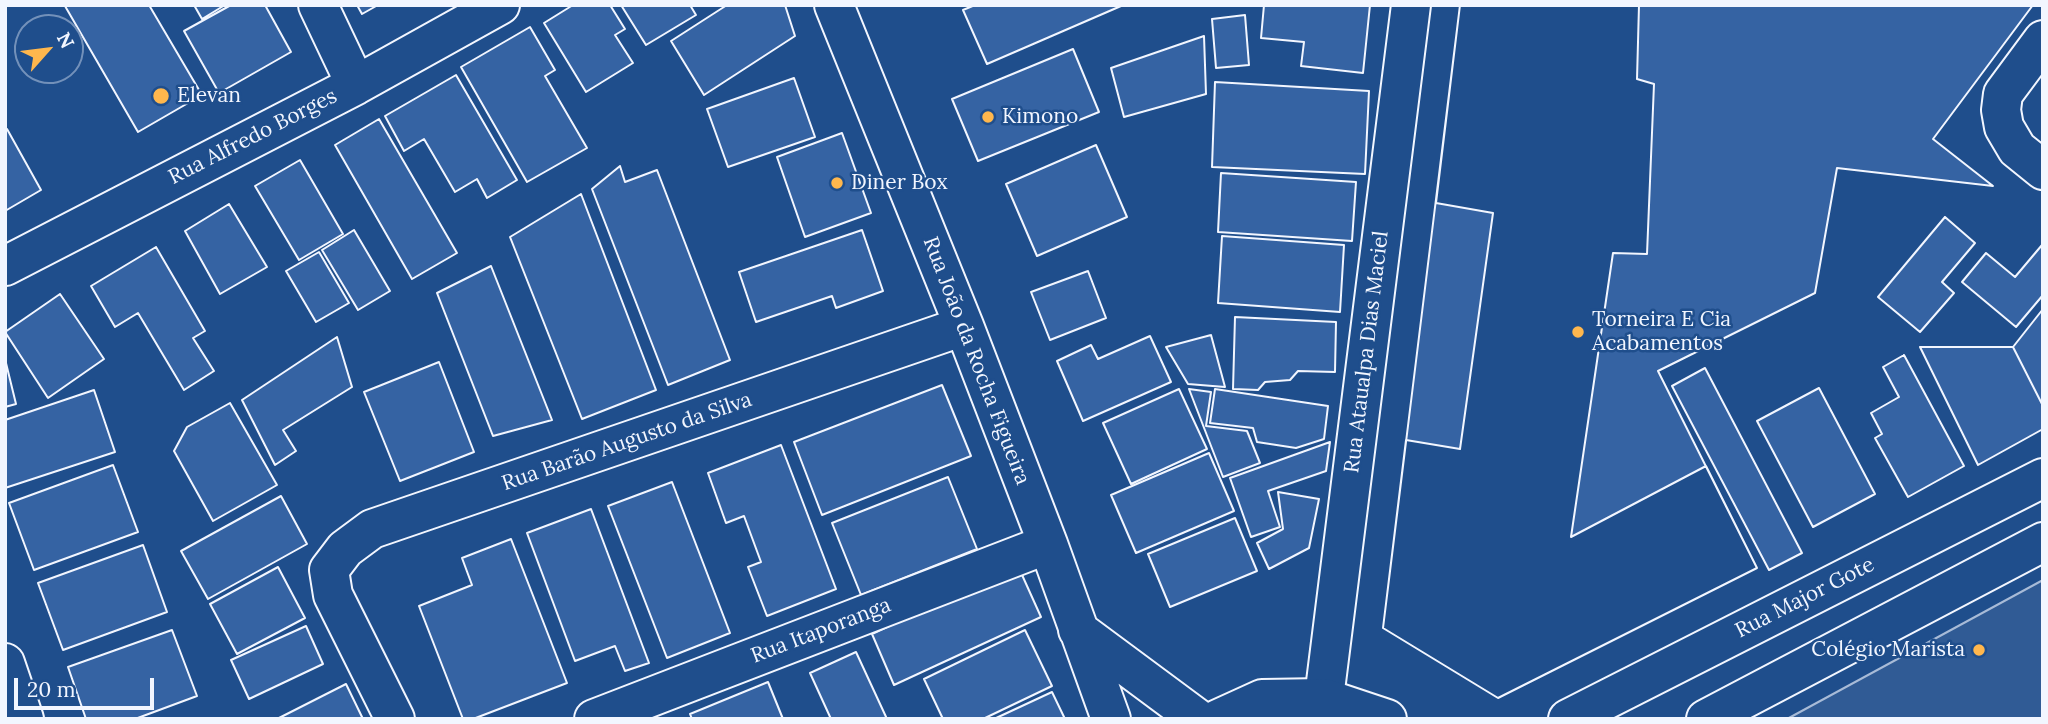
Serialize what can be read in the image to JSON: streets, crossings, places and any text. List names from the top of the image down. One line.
{"streets":{"street":["Rua Alfredo Borges","Rua Ataualpa Dias Maciel","Rua João da Rocha Figueira","Rua Barão Augusto da Silva","Rua Major Gote","Rua Itaporanga"]},"crossings":[["Rua João da Rocha Figueira","Rua Barão Augusto da Silva"],["Rua João da Rocha Figueira","Rua Itaporanga"]],"places":["Elevan","Kimono","Diner Box","Torneira E Cia Acabamentos","Colégio Marista"],"scale_bar":"20 m","north":"top right"}
